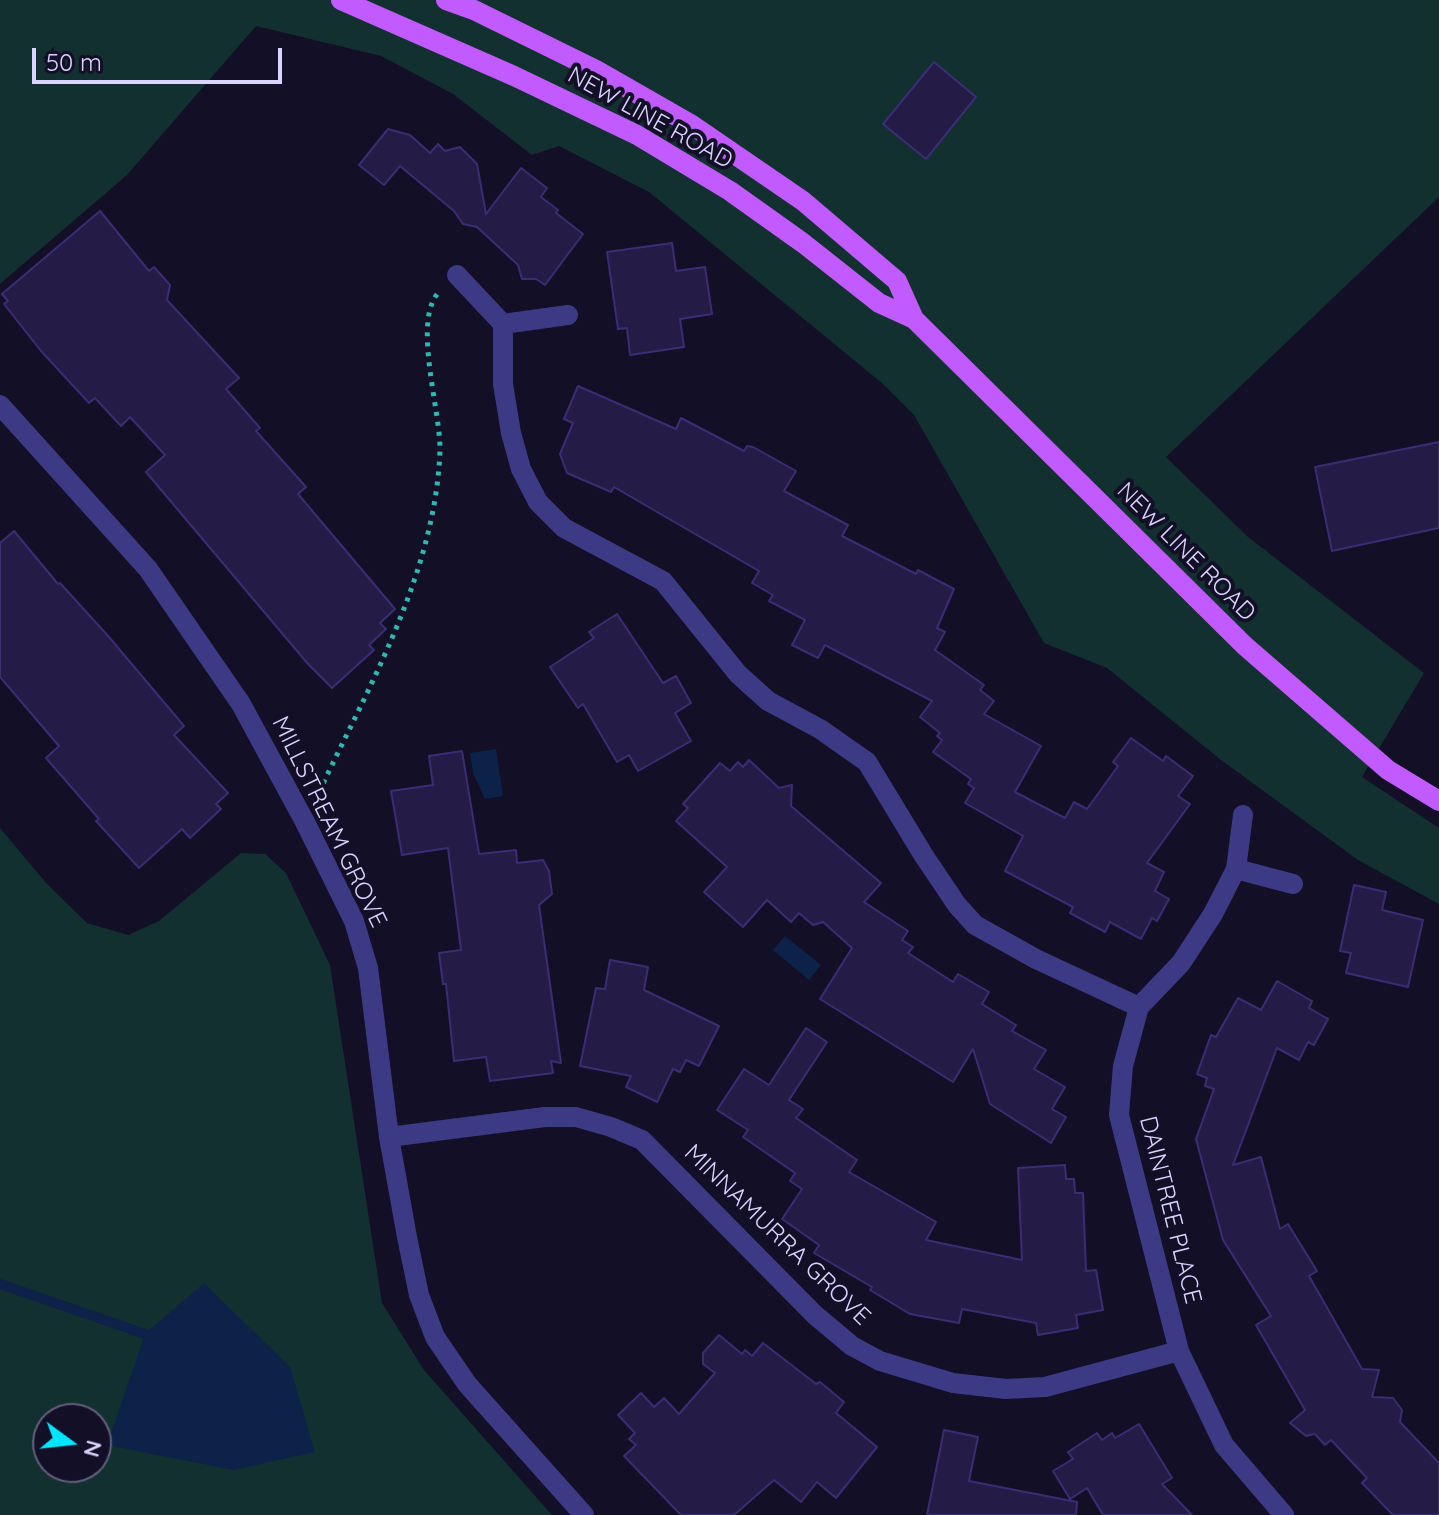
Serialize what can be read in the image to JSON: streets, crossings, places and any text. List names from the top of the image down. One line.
{"streets":{"main road":["NEW LINE ROAD"],"street":["MILLSTREAM GROVE","DAINTREE PLACE","MINNAMURRA GROVE"]},"crossings":[["MILLSTREAM GROVE","MINNAMURRA GROVE"],["DAINTREE PLACE","MINNAMURRA GROVE"]],"scale_bar":"50 m","north":"right"}
